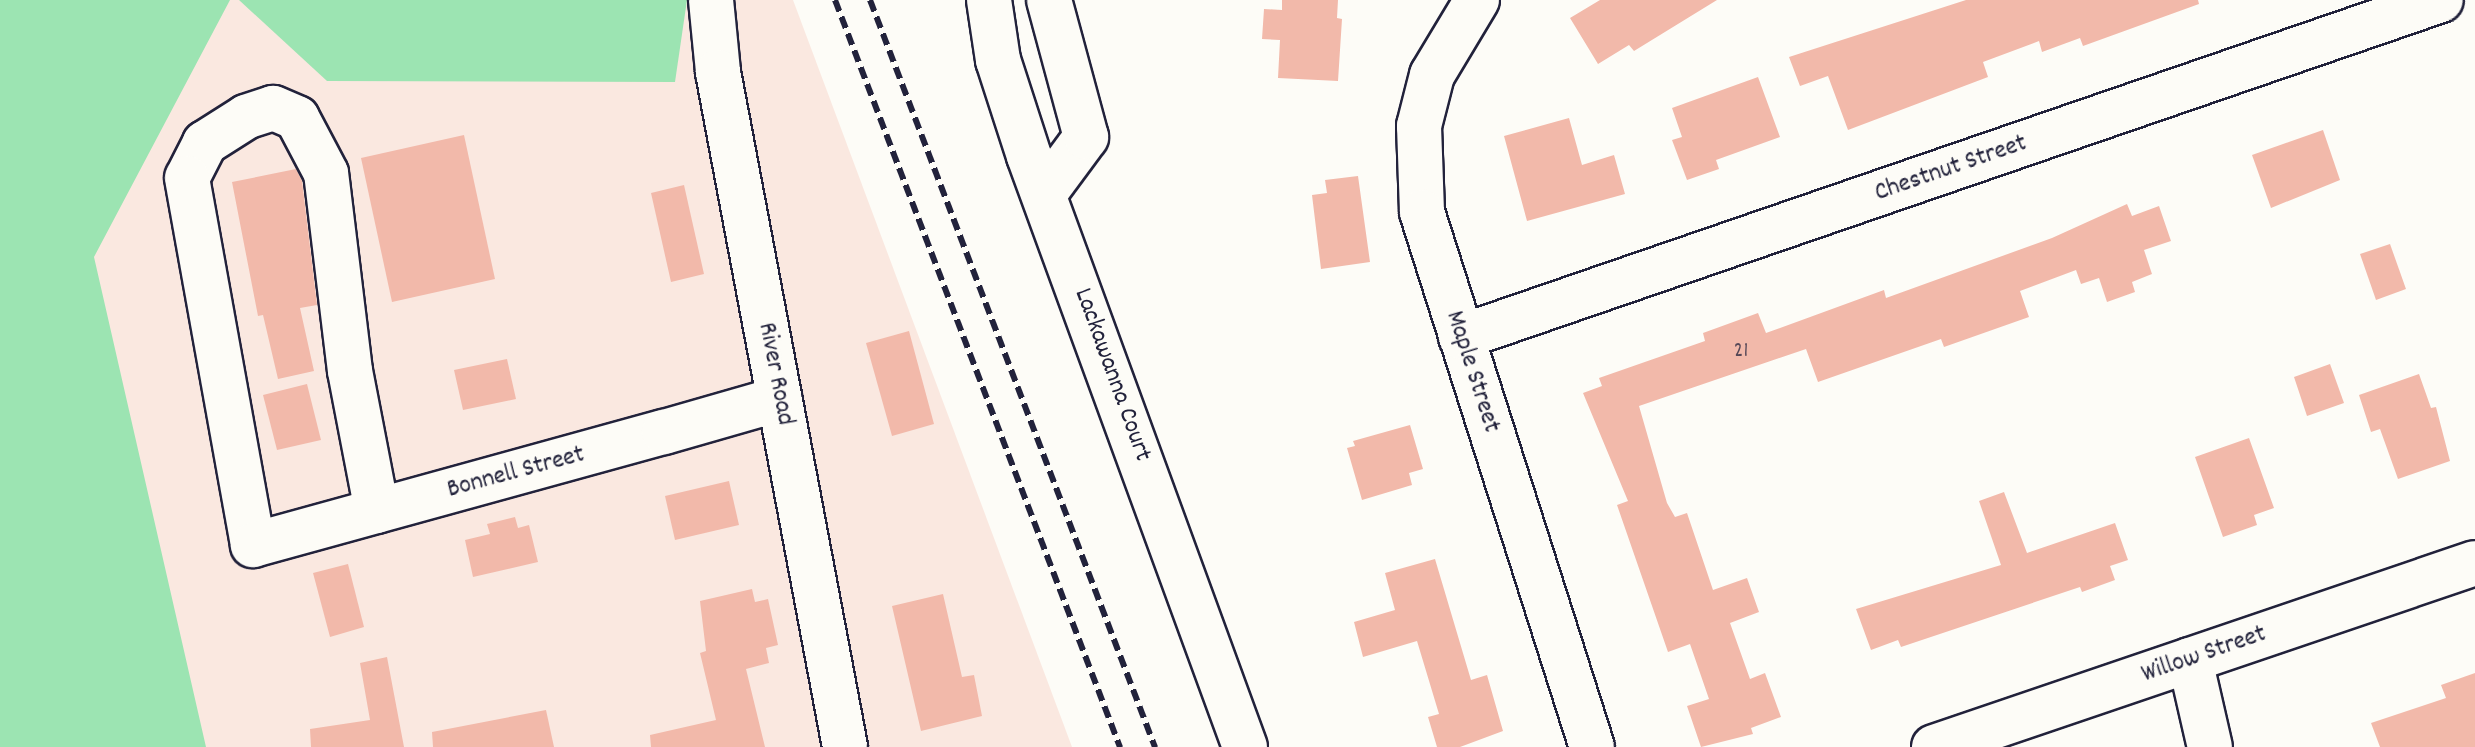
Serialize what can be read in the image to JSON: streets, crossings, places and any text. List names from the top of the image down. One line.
{"streets":{"street":["Chestnut Street","Maple Street","River Road","Lackawanna Court","Bonnell Street","Willow Street"]},"crossings":[["Chestnut Street","Maple Street"],["River Road","Bonnell Street"]],"house_numbers":["21"]}
